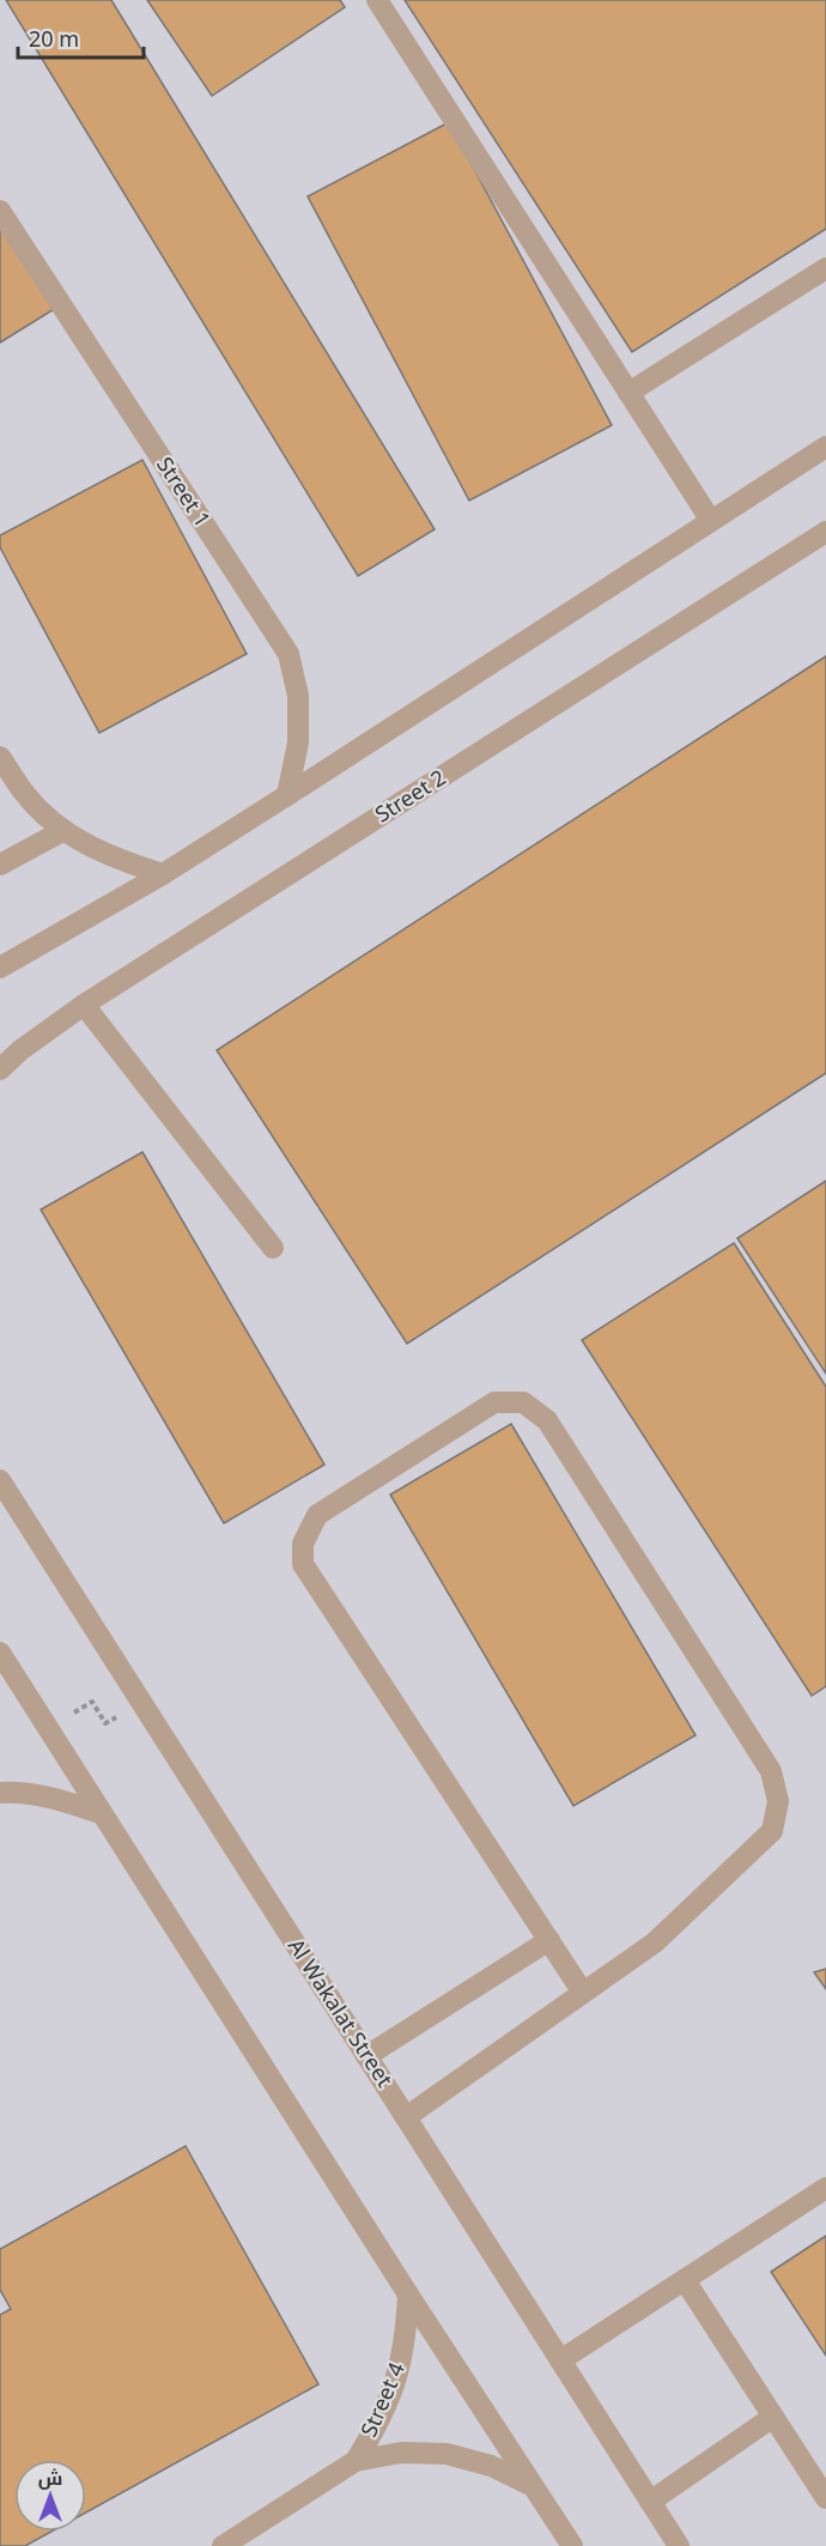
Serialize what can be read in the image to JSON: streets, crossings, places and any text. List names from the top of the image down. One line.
{"streets":{"street":["Street 1","Street 2","Al Wakalat Street","Street 4"]},"scale_bar":"20 m","north":"top"}
